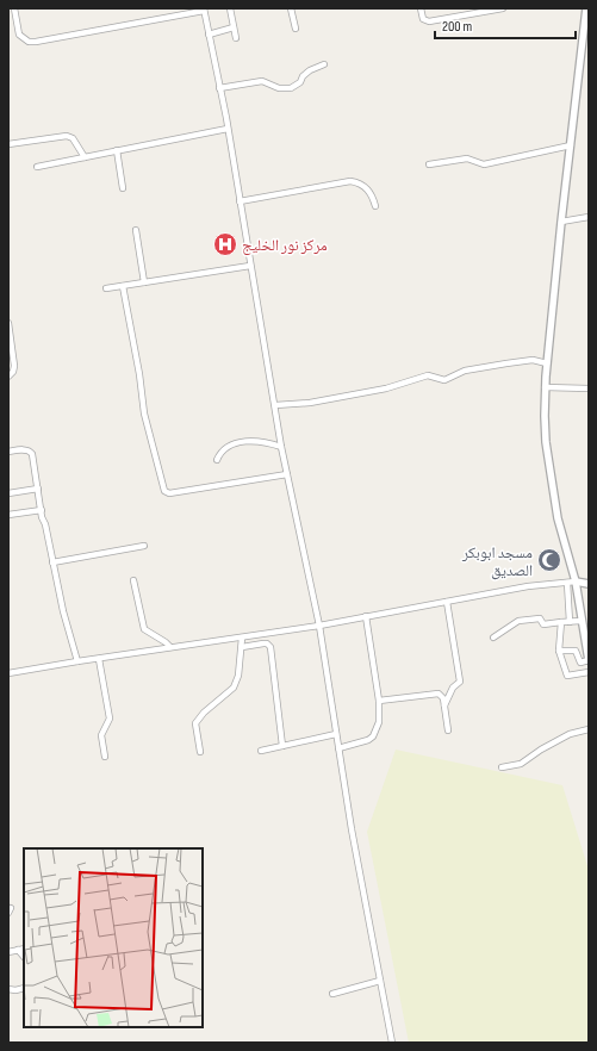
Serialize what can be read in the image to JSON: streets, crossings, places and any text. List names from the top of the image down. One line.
{"places":{"hospital":["مركز نور الخليج"],"mosque":["مسجد ابوبكر الصديق"]},"scale_bar":"200 m"}
